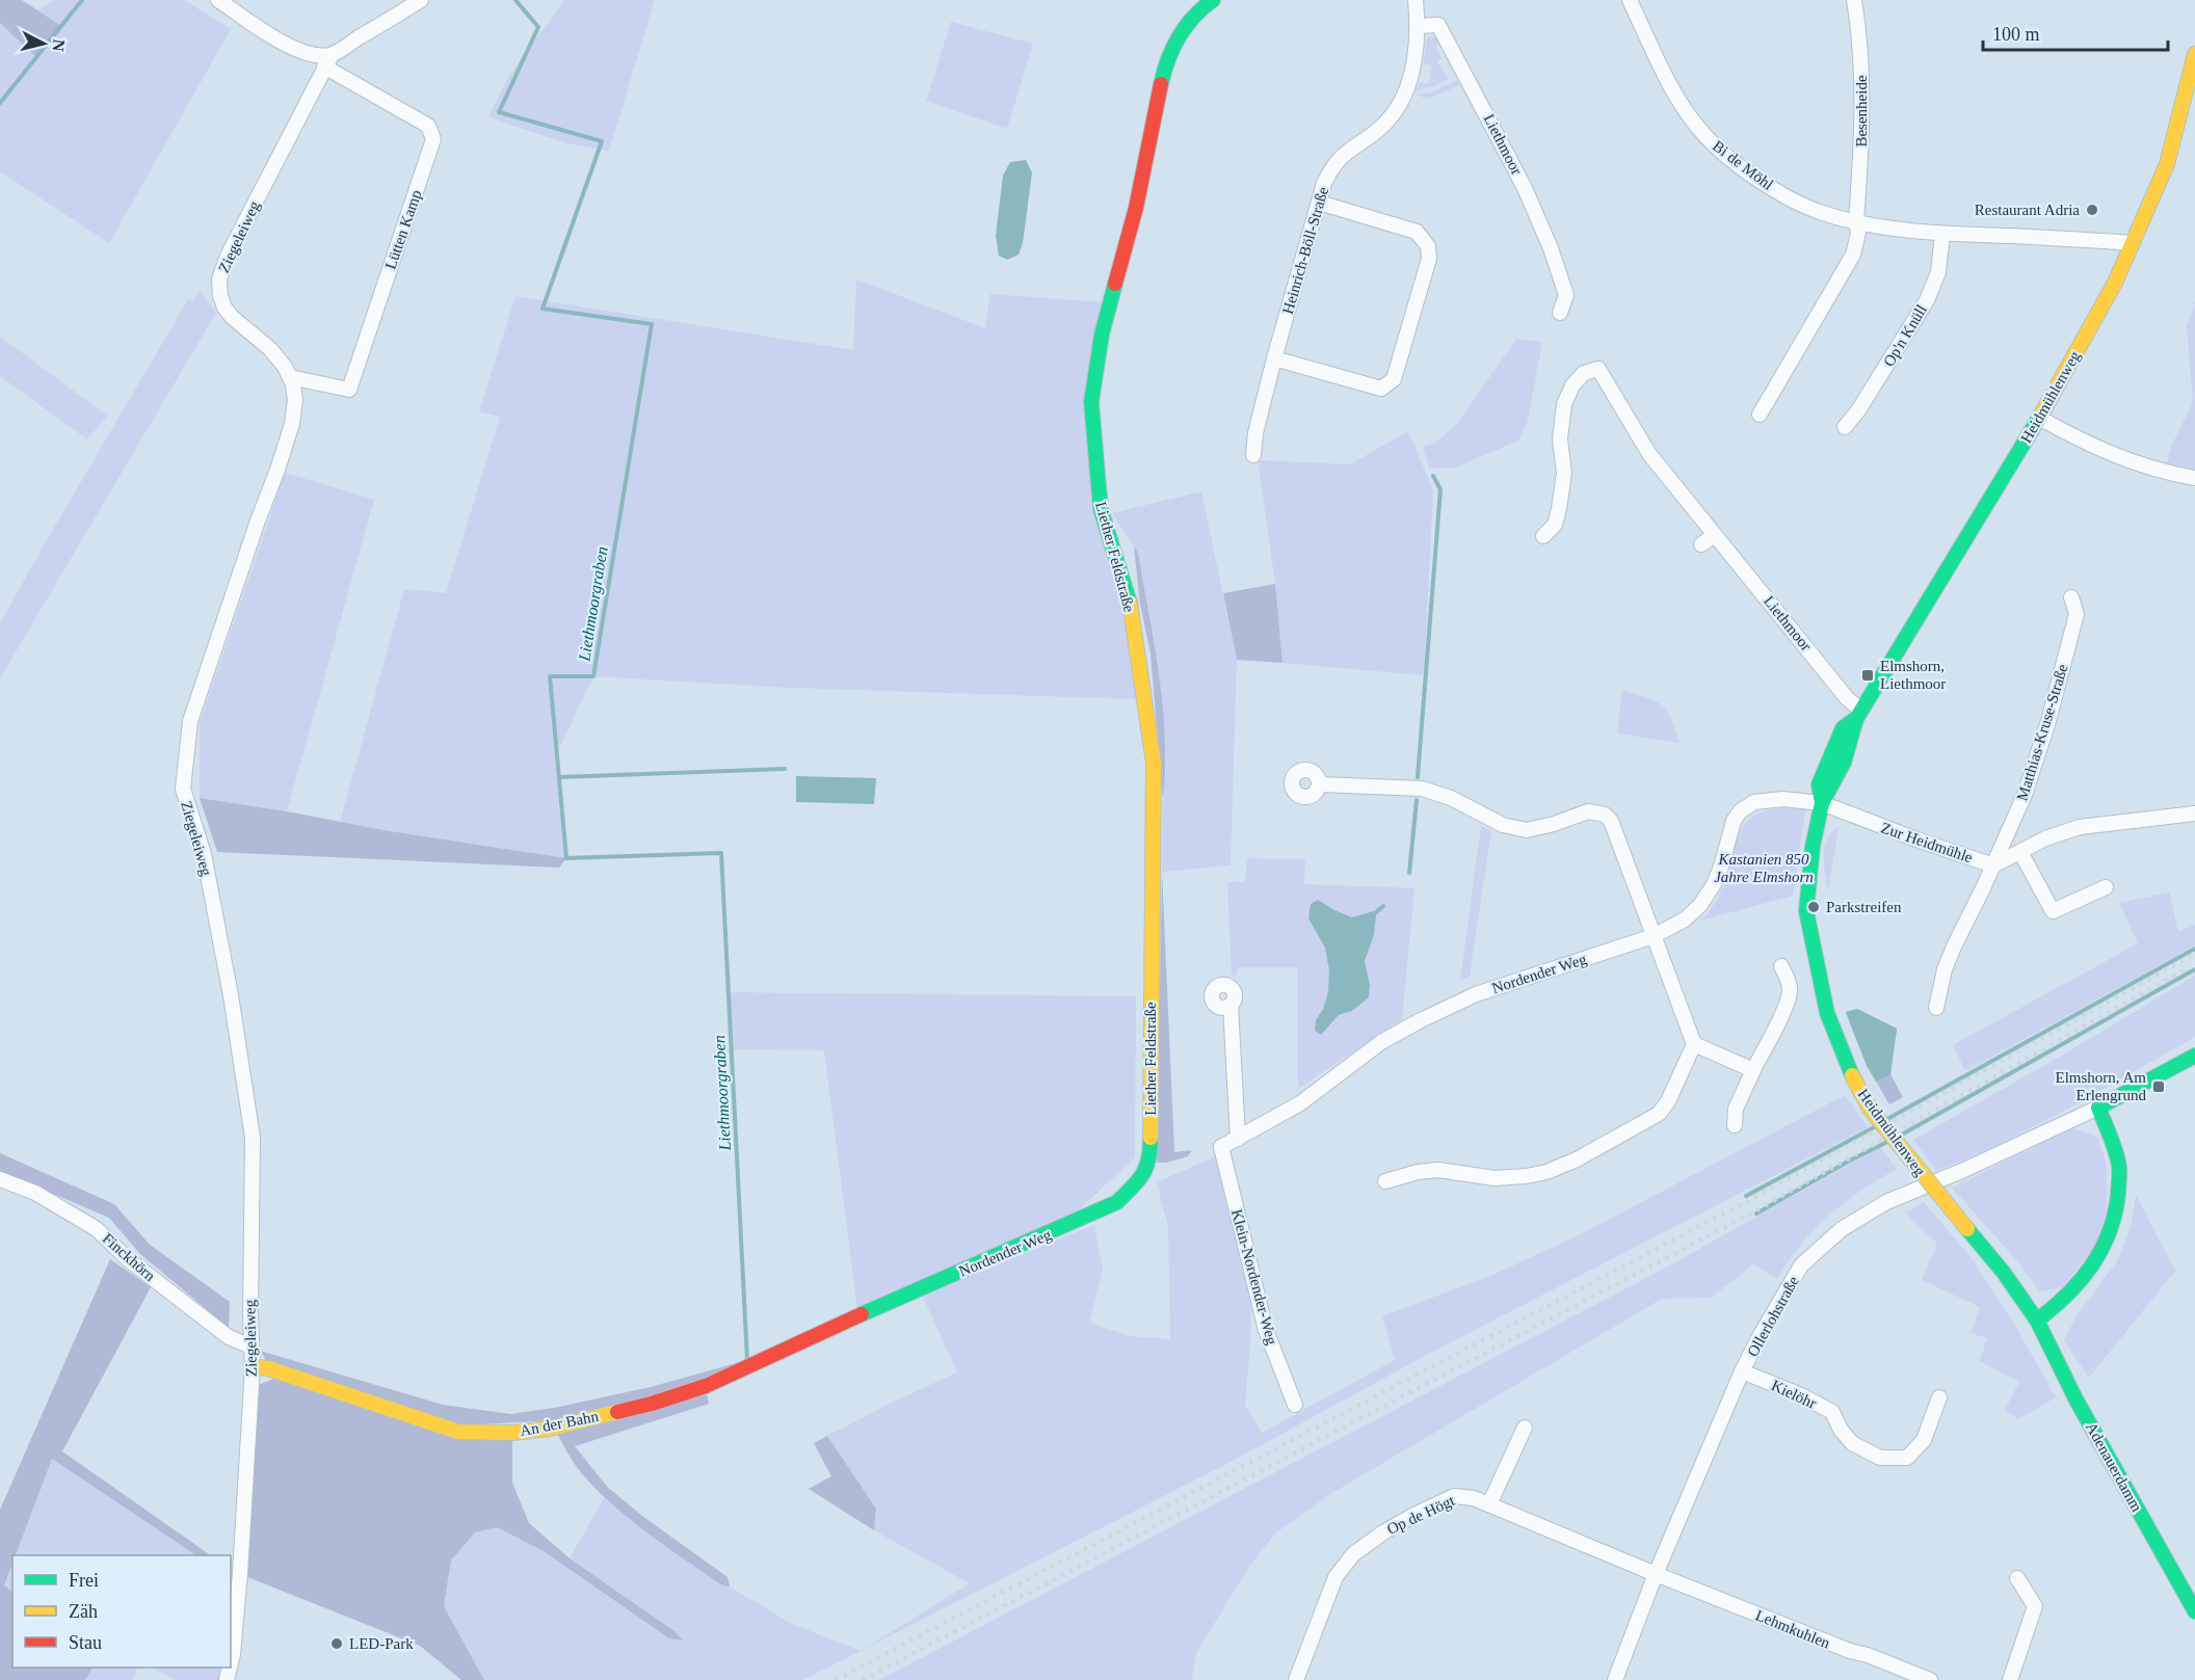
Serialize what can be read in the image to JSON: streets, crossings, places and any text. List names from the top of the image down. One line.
{"streets":{"street":["Besenheide","Liethmoor","Bi de Möhl","Lütten Kamp","Ziegeleiweg","Heinrich-Böll-Straße","Op'n Knüll","Heidmühlenweg","Liether Feldstraße","Matthias-Kruse-Straße","Zur Heidmühle","Nordender Weg","Finckhörn","Klein-Nordender-Weg","Ollerlohstraße","Kielöhr","An der Bahn","Adenauerdamm","Op de Högt","Lehmkuhlen"]},"crossings":[["Besenheide","Bi de Möhl"],["Liethmoor","Heinrich-Böll-Straße"],["Liethmoor","Heidmühlenweg"],["Bi de Möhl","Op'n Knüll"],["Bi de Möhl","Heidmühlenweg"],["Lütten Kamp","Ziegeleiweg"],["Ziegeleiweg","Finckhörn"],["Ziegeleiweg","An der Bahn"],["Heidmühlenweg","Zur Heidmühle"],["Heidmühlenweg","Nordender Weg"],["Heidmühlenweg","Adenauerdamm"],["Liether Feldstraße","Nordender Weg"],["Matthias-Kruse-Straße","Zur Heidmühle"],["Zur Heidmühle","Nordender Weg"],["Nordender Weg","Klein-Nordender-Weg"],["Nordender Weg","An der Bahn"],["Ollerlohstraße","Kielöhr"],["Ollerlohstraße","Op de Högt"],["Ollerlohstraße","Lehmkuhlen"],["Op de Högt","Lehmkuhlen"]],"water":["Liethmoorgraben"],"parks":["Kastanien 850 Jahre Elmshorn"],"places":{"other":["Restaurant Adria","Parkstreifen","LED-Park"],"transit":["Elmshorn, Liethmoor","Elmshorn, Am Erlengrund"]},"legend":["Frei","Zäh","Stau"],"scale_bar":"100 m","north":"right"}
